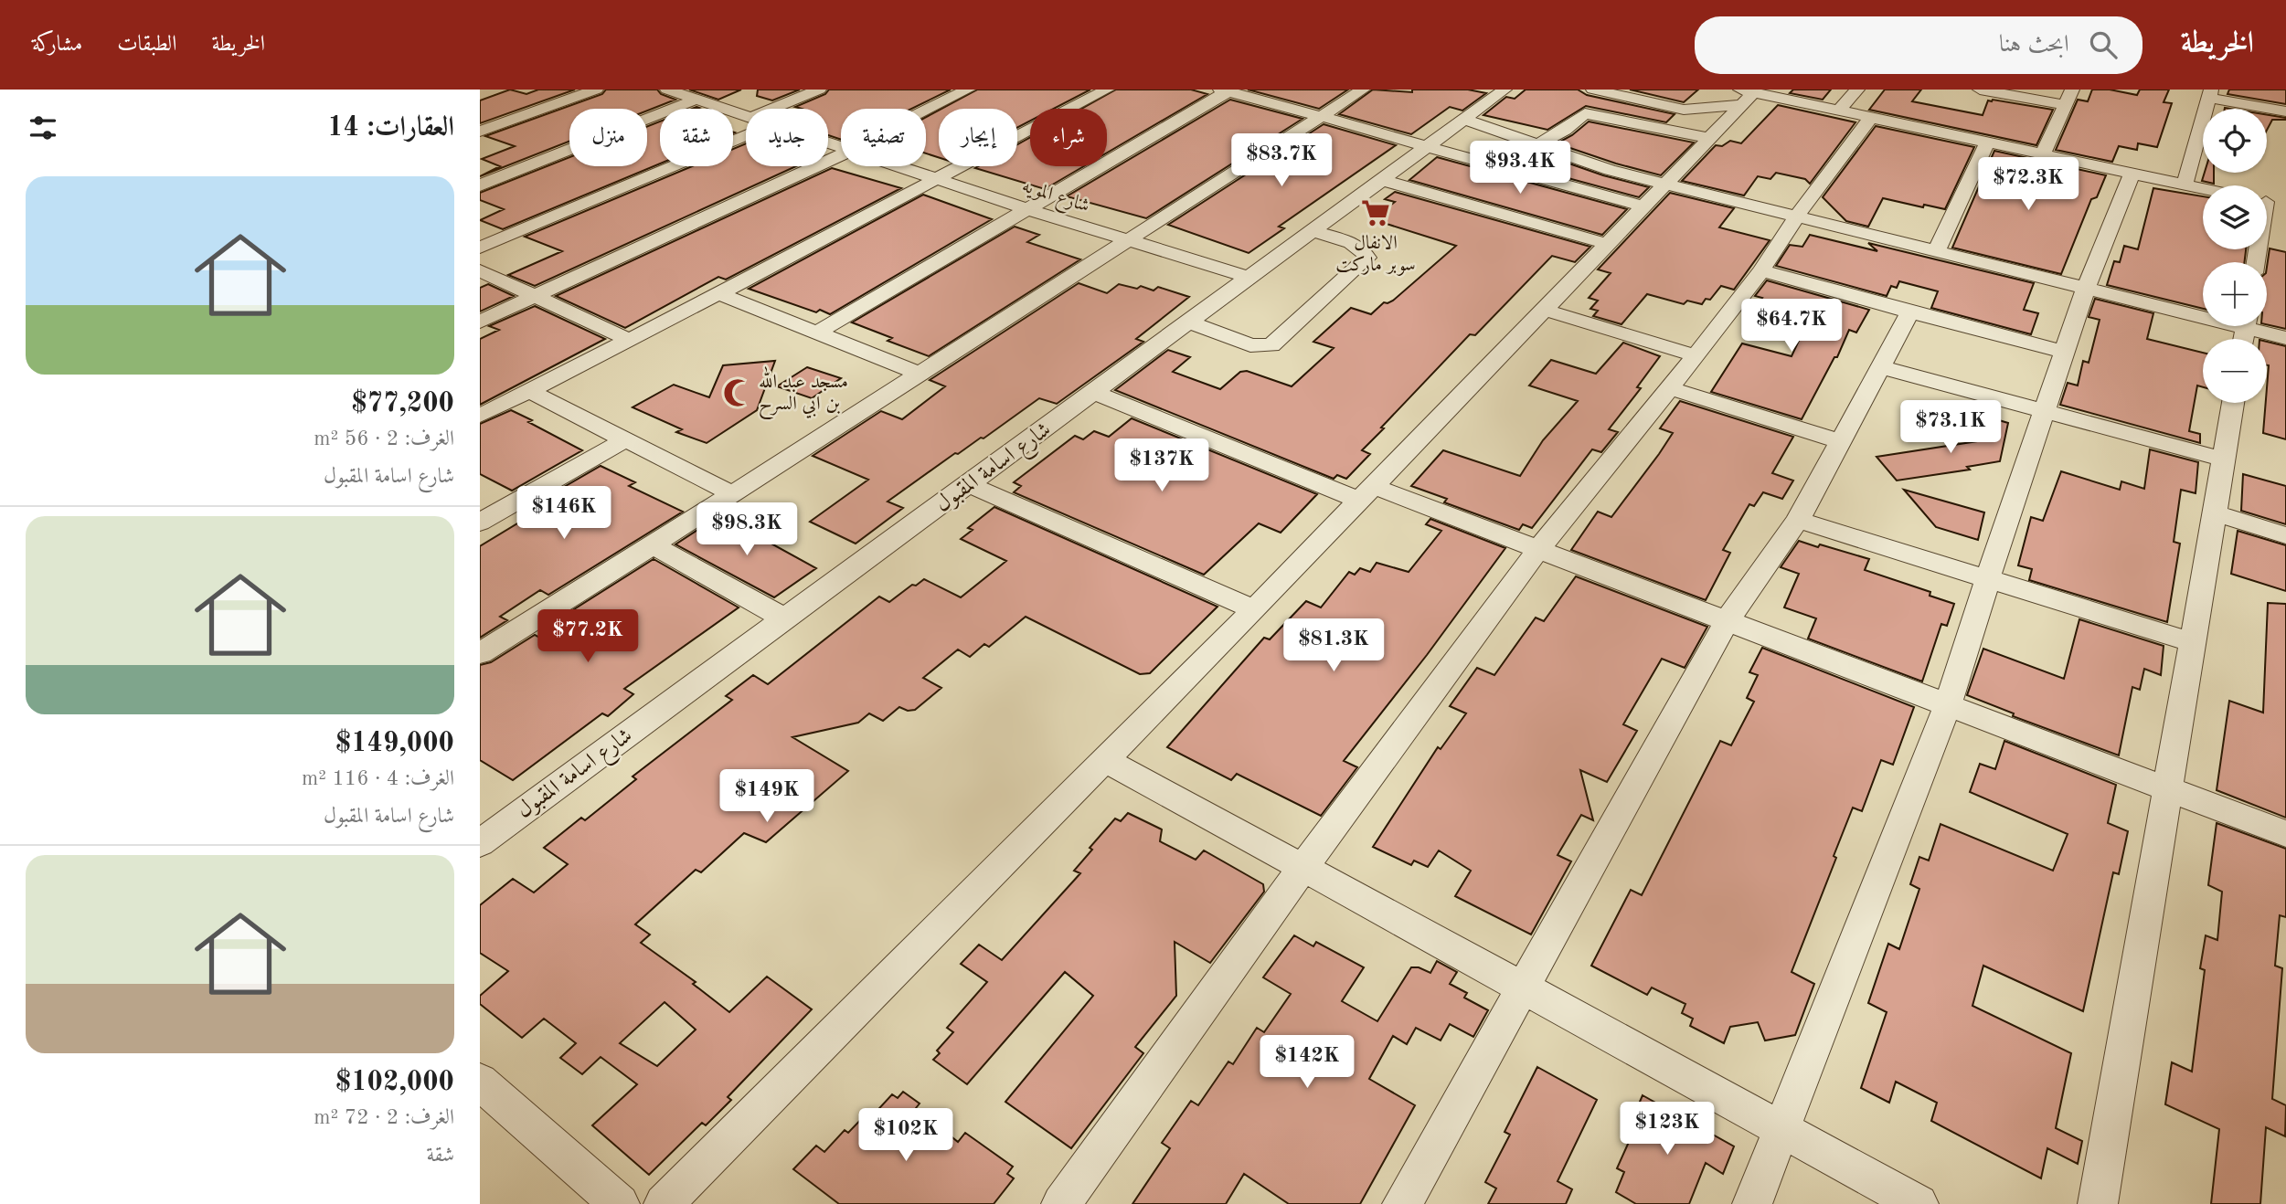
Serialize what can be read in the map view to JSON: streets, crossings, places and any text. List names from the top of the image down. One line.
{"streets":{"street":["شارع المويه","شارع اسامة المقبول"]},"crossings":[["شارع المويه","شارع اسامة المقبول"]],"places":{"supermarket":["الانفال سوبر ماركت"],"mosque":["مسجد عبد الله بن ابي السرح"]},"page":{"header":"الخريطة","search":"ابحث هنا","nav":["الخريطة","الطبقات","مشاركة"],"heading":"العقارات: 14","map_buttons":["+","−"],"chip":["شراء","إيجار","تصفية","جديد","شقة","منزل"],"price":["$83.7K","$93.4K","$72.3K","$64.7K","$73.1K","$137K","$146K","$98.3K","$77.2K","$81.3K","$149K","$142K","$123K","$102K"],"list":[{"name":"$77,200","note":"الغرف: 2 · 56 m² · شارع اسامة المقبول"},{"name":"$149,000","note":"الغرف: 4 · 116 m² · شارع اسامة المقبول"},{"name":"$102,000","note":"الغرف: 2 · 72 m² · شقة"}]}}
